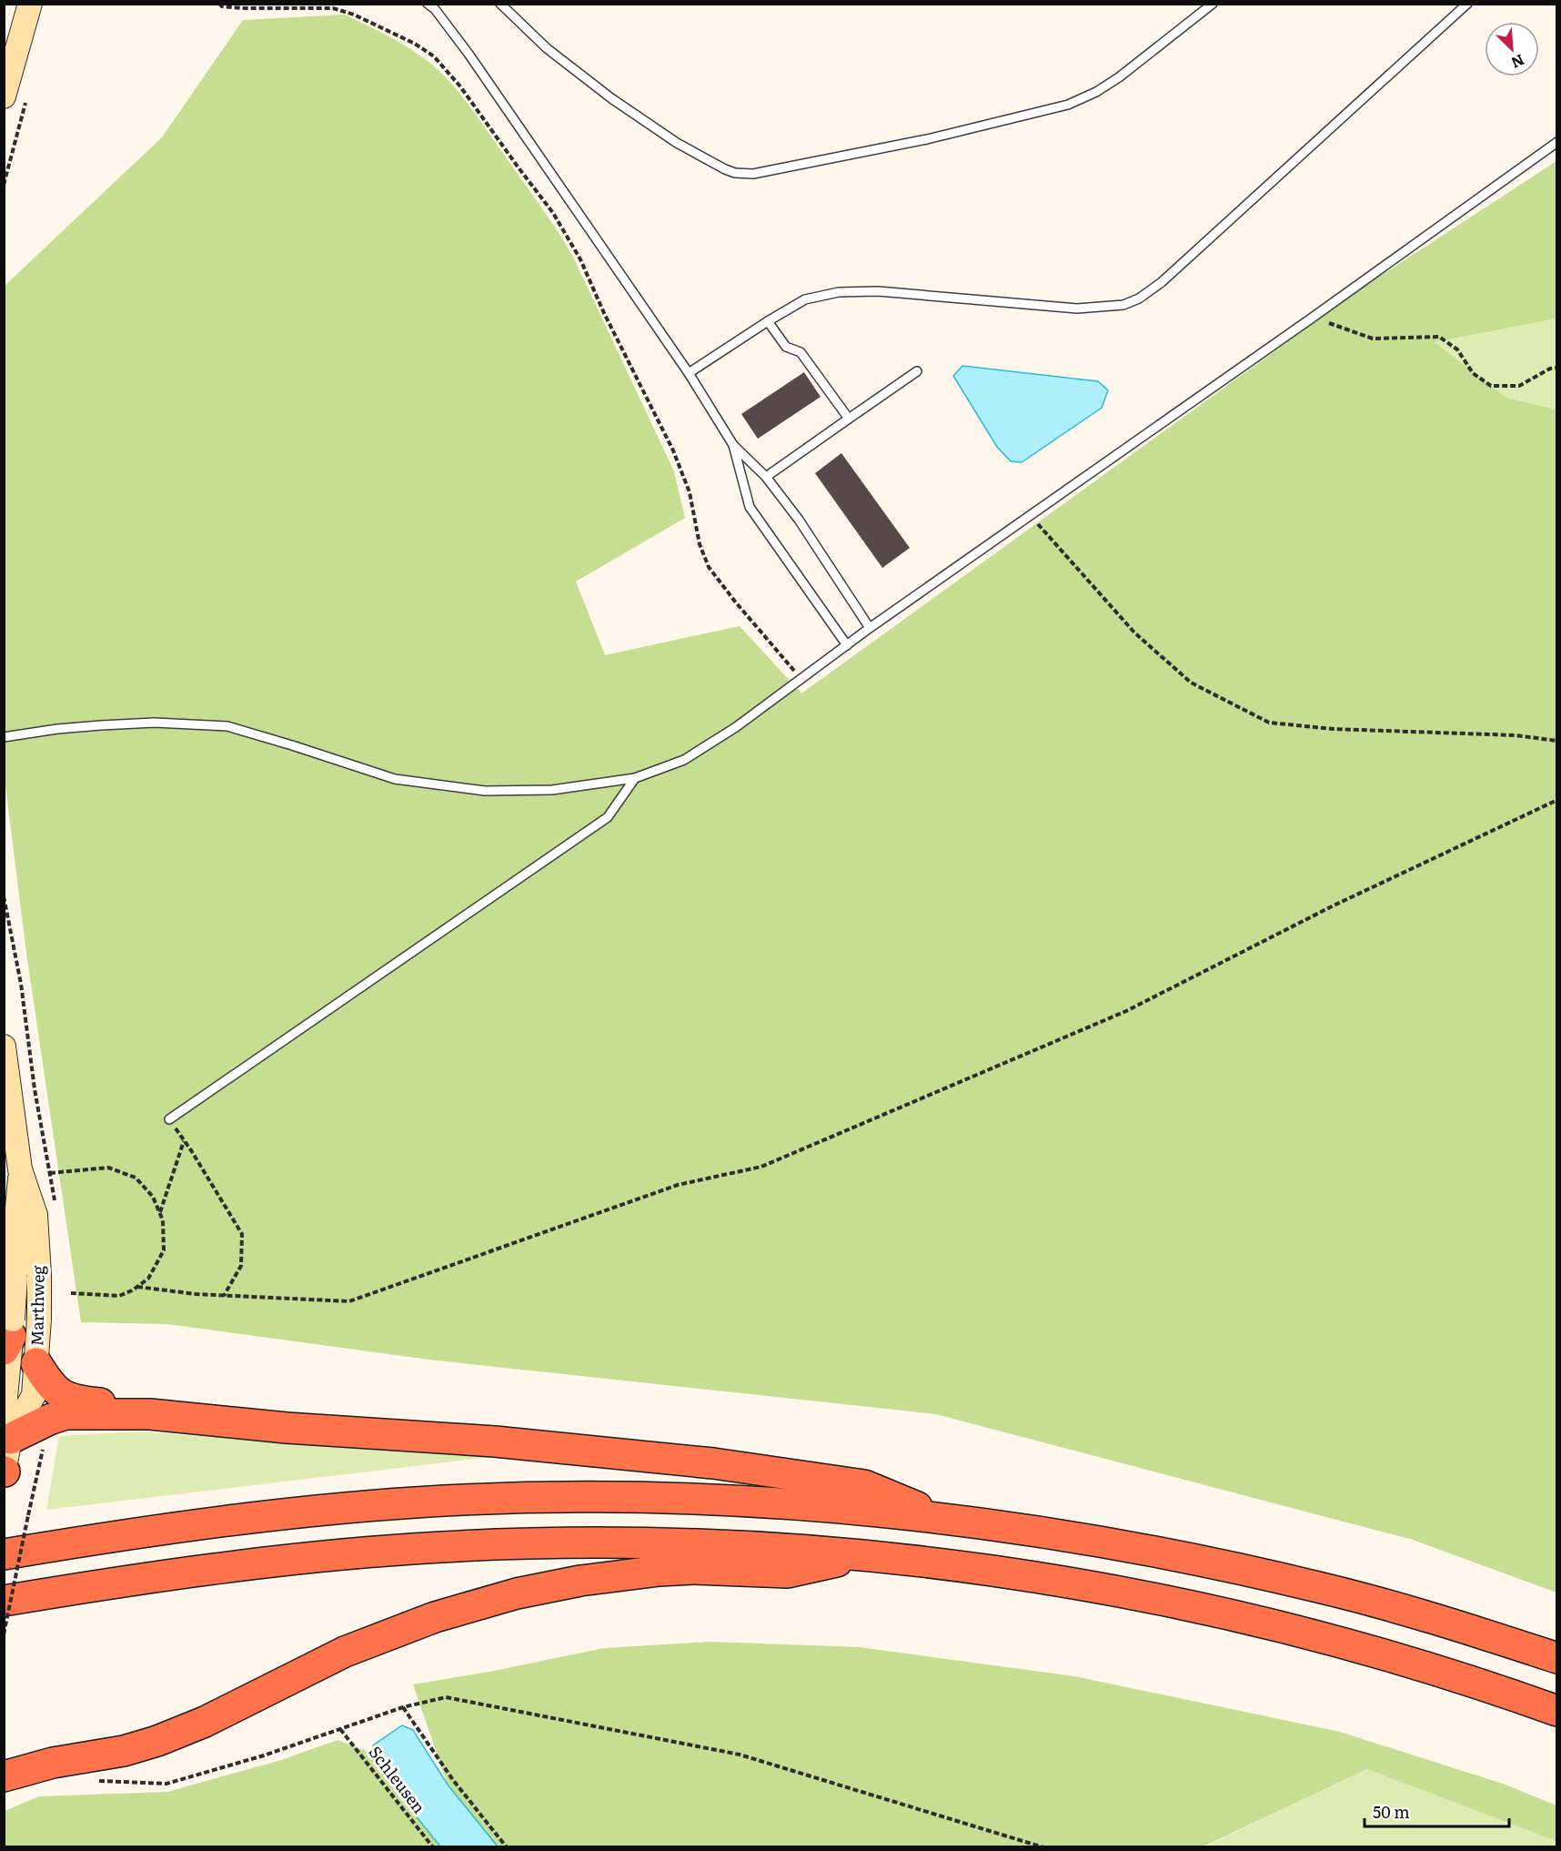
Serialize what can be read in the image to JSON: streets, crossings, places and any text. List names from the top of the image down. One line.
{"streets":{"main road":["Marthweg"],"path":["Schleusen"]},"scale_bar":"50 m","north":"bottom right"}
